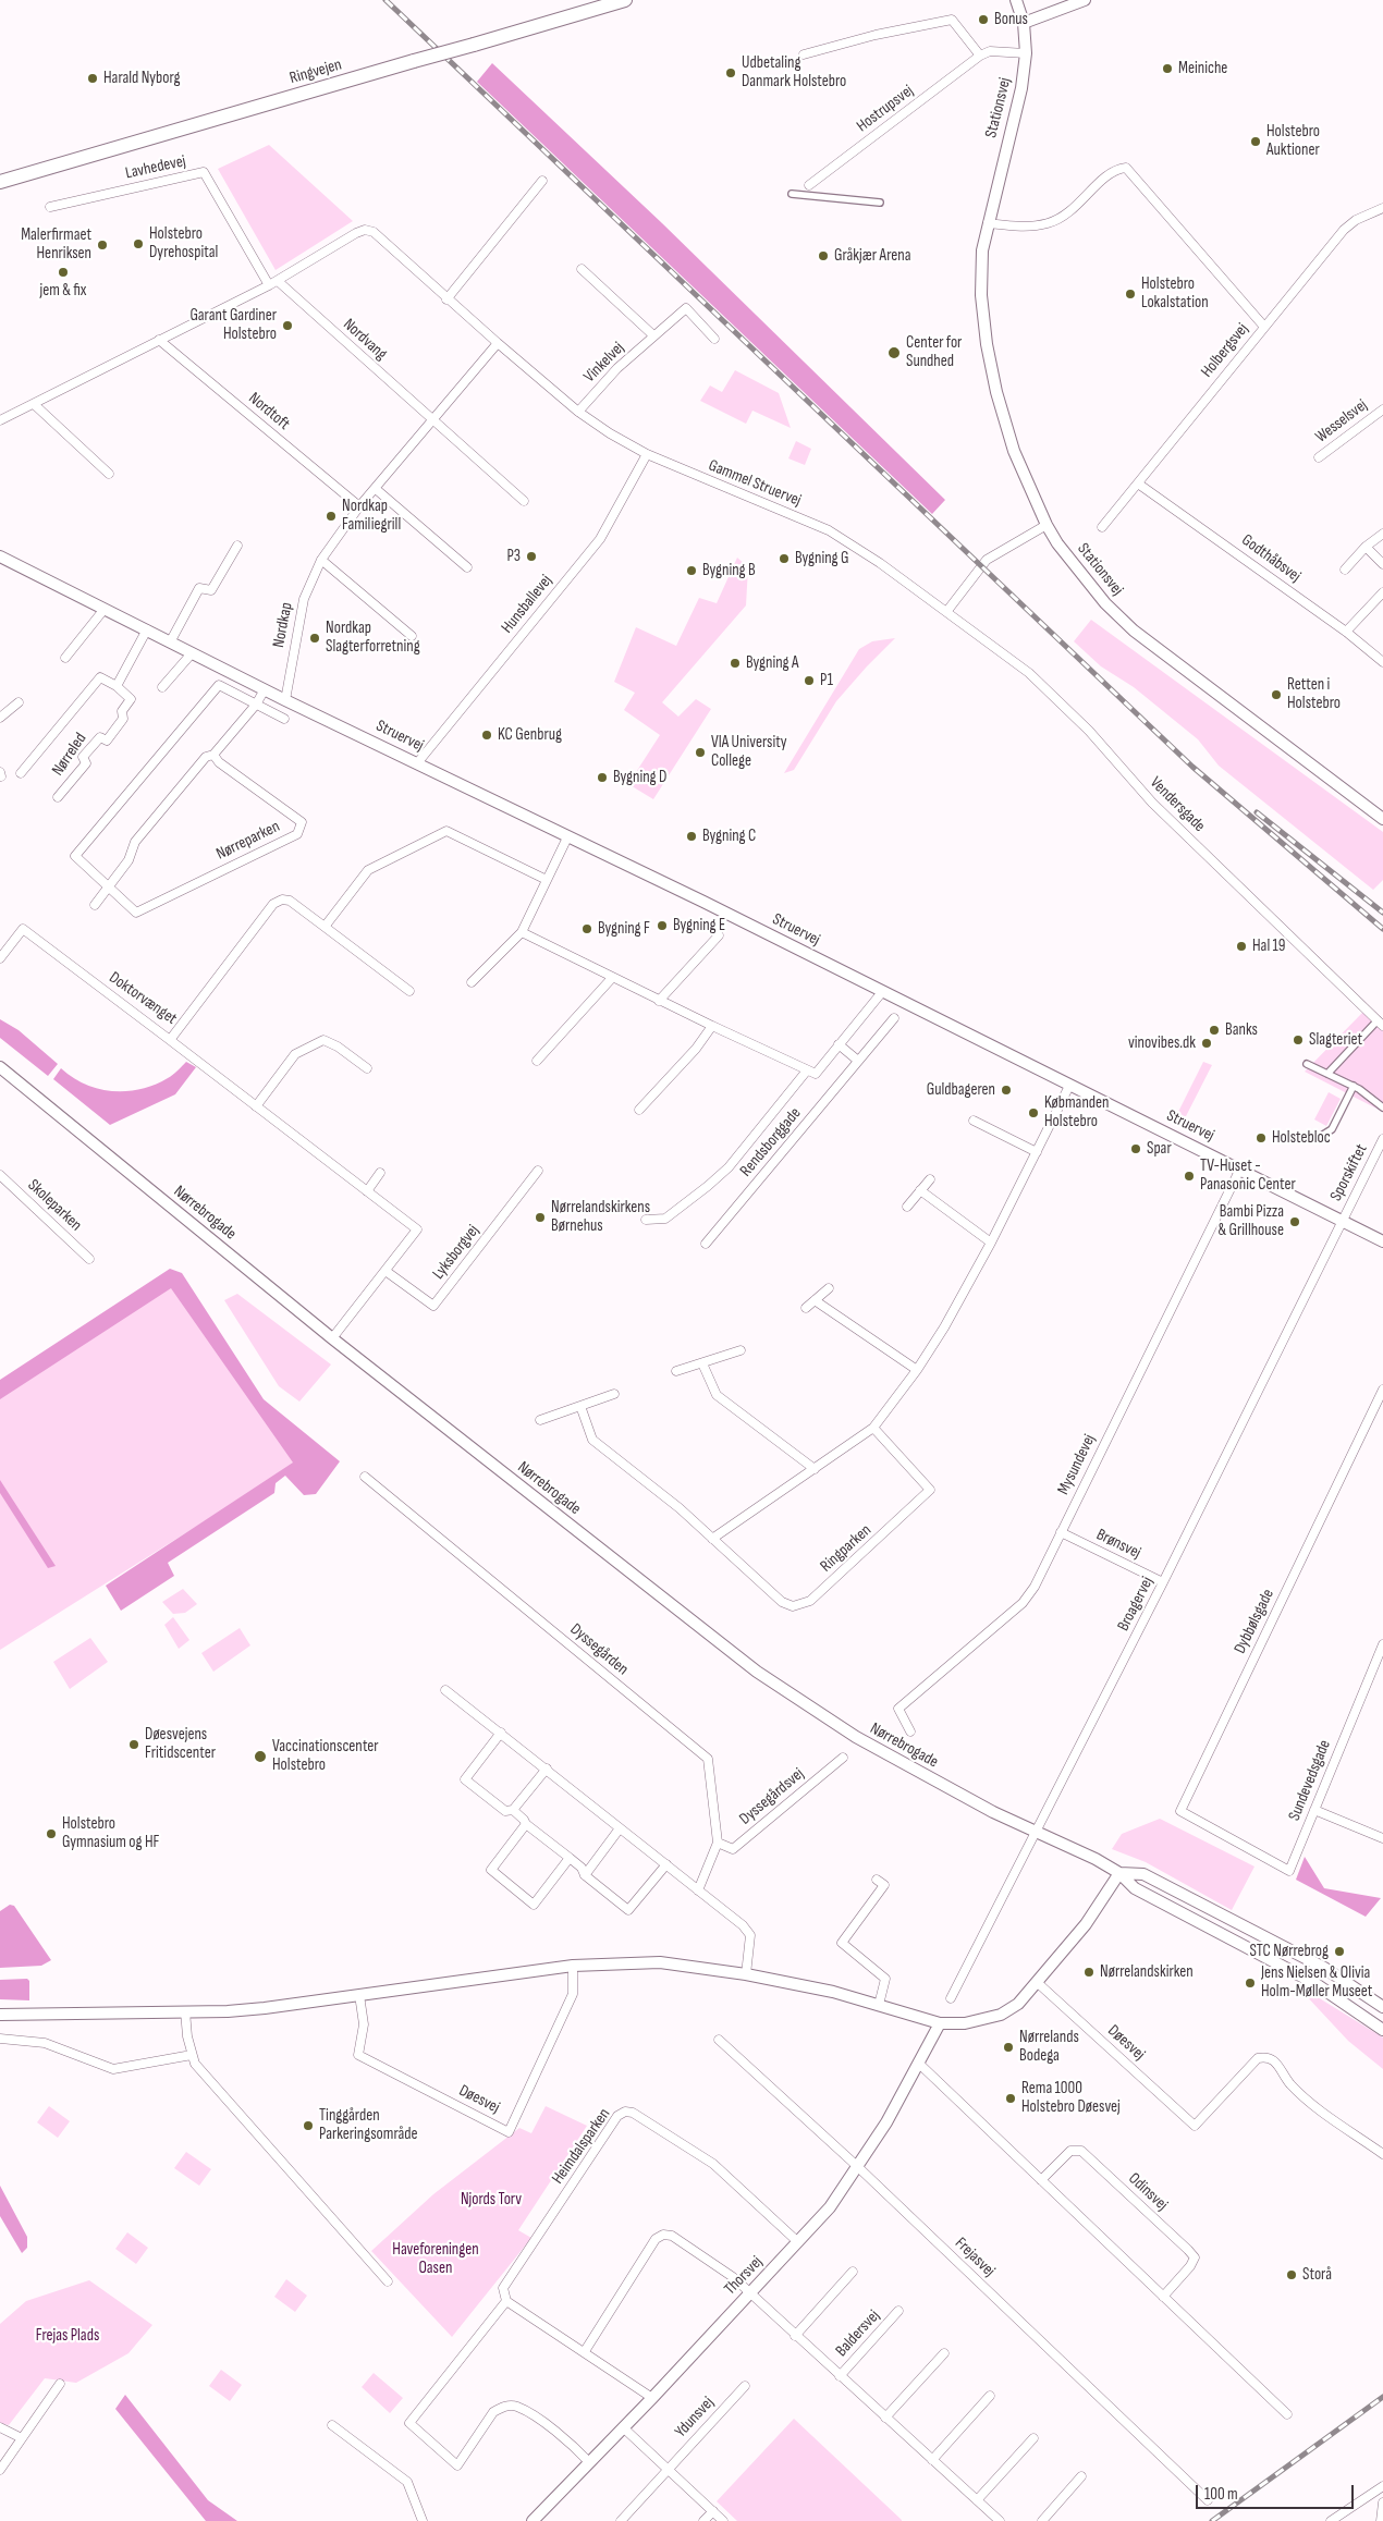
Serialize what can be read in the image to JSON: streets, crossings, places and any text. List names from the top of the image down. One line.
{"streets":{"main road":["Ringvejen"],"street":["Stationsvej","Hostrupsvej","Lavhedevej","Nordvang","Holbergsvej","Vinkelvej","Nordtoft","Wesselsvej","Gammel Struervej","Godthåbsvej","Hunsballevej","Nordkap","Struervej","Nørreled","Vendersgade","Nørreparken","Doktorvænget","Rendsborggade","Sporskiftet","Skoleparken","Nørrebrogade","Lyksborgvej","Mysundevej","Brønsvej","Ringparken","Broagervej","Dybbølsgade","Dyssegården","Sundevedsgade","Dyssegårdsvej","Døesvej","Heimdalsparken","Odinsvej","Frejasvej","Thorsvej","Baldersvej","Ydunsvej"]},"crossings":[["Stationsvej","Hostrupsvej"],["Nordvang","Gammel Struervej"],["Nordvang","Nordkap"],["Holbergsvej","Godthåbsvej"],["Vinkelvej","Gammel Struervej"],["Nordtoft","Nordkap"],["Gammel Struervej","Hunsballevej"],["Gammel Struervej","Nordkap"],["Gammel Struervej","Vendersgade"],["Hunsballevej","Struervej"],["Nordkap","Struervej"],["Struervej","Rendsborggade"],["Struervej","Sporskiftet"],["Struervej","Mysundevej"],["Struervej","Broagervej"],["Sporskiftet","Broagervej"],["Nørrebrogade","Broagervej"],["Mysundevej","Brønsvej"],["Brønsvej","Broagervej"],["Dybbølsgade","Sundevedsgade"],["Dyssegården","Dyssegårdsvej"],["Heimdalsparken","Thorsvej"],["Frejasvej","Thorsvej"],["Thorsvej","Baldersvej"]],"parks":["Njords Torv","Haveforeningen Oasen","Frejas Plads"],"places":["Bonus","Meiniche","Udbetaling Danmark Holstebro","Harald Nyborg","Holstebro Auktioner","Holstebro Dyrehospital","Malerfirmaet Henriksen","Gråkjær Arena","jem & fix","Holstebro Lokalstation","Garant Gardiner Holstebro","Center for Sundhed","Nordkap Familiegrill","P3","Bygning G","Bygning B","Nordkap Slagterforretning","Bygning A","P1","Retten i Holstebro","KC Genbrug","VIA University College","Bygning D","Bygning C","Bygning E","Bygning F","Hal 19","Banks","Slagteriet","vinovibes.dk","Guldbageren","Købmanden Holstebro","Holstebloc","Spar","TV-Huset - Panasonic Center","Nørrelandskirkens Børnehus","Bambi Pizza & Grillhouse","Døesvejens Fritidscenter","Vaccinationscenter Holstebro","Holstebro Gymnasium og HF","STC Nørrebrog","Nørrelandskirken","Jens Nielsen & Olivia Holm-Møller Museet","Nørrelands Bodega","Rema 1000 Holstebro Døesvej","Tinggården Parkeringsområde","Storå"],"scale_bar":"100 m"}
